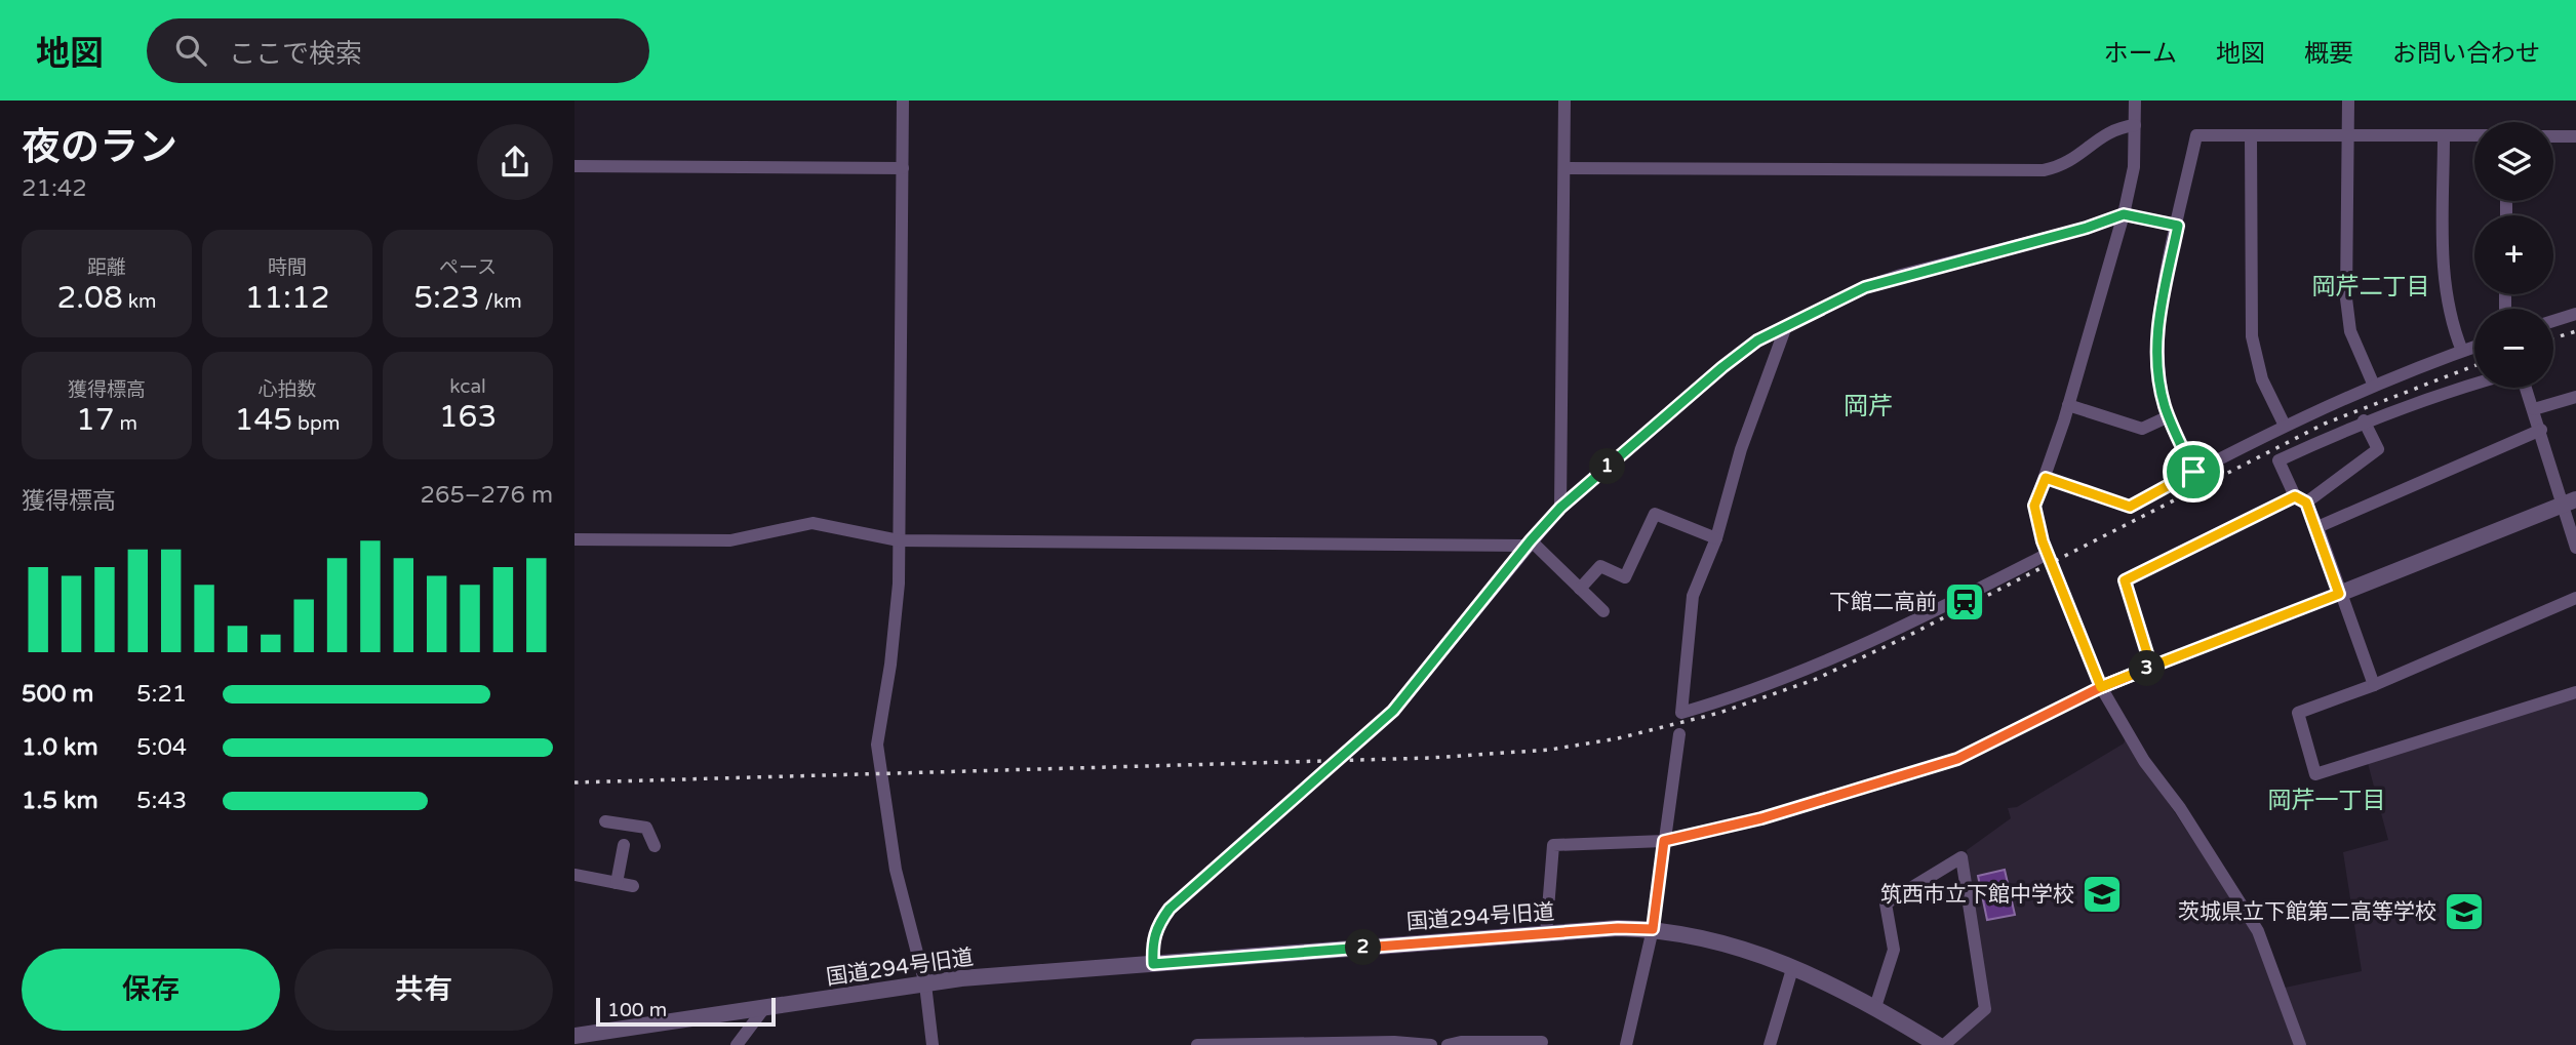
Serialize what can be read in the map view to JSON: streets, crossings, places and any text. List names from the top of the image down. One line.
{"streets":{"street":["国道294号旧道"]},"districts":["岡芹二丁目","岡芹","岡芹一丁目"],"places":{"station":["下館二高前"],"school or university":["筑西市立下館中学校","茨城県立下館第二高等学校"]},"scale_bar":"100 m","page":{"header":"地図","search":"ここで検索","nav":["ホーム","地図","概要","お問い合わせ"],"heading":["夜のラン","21:42"],"map_buttons":["+","−"],"stats":[["距離","2.08 km"],["時間","11:12"],["ペース","5:23 /km"],["獲得標高","17 m"],["心拍数","145 bpm"],["kcal","163"]],"pins":["1","3","2"],"chart":["獲得標高","265–276 m"],"list":[{"name":"500 m","note":"5:21"},{"name":"1.0 km","note":"5:04"},{"name":"1.5 km","note":"5:43"}],"buttons":["保存","共有"],"scale":"100 m"}}
